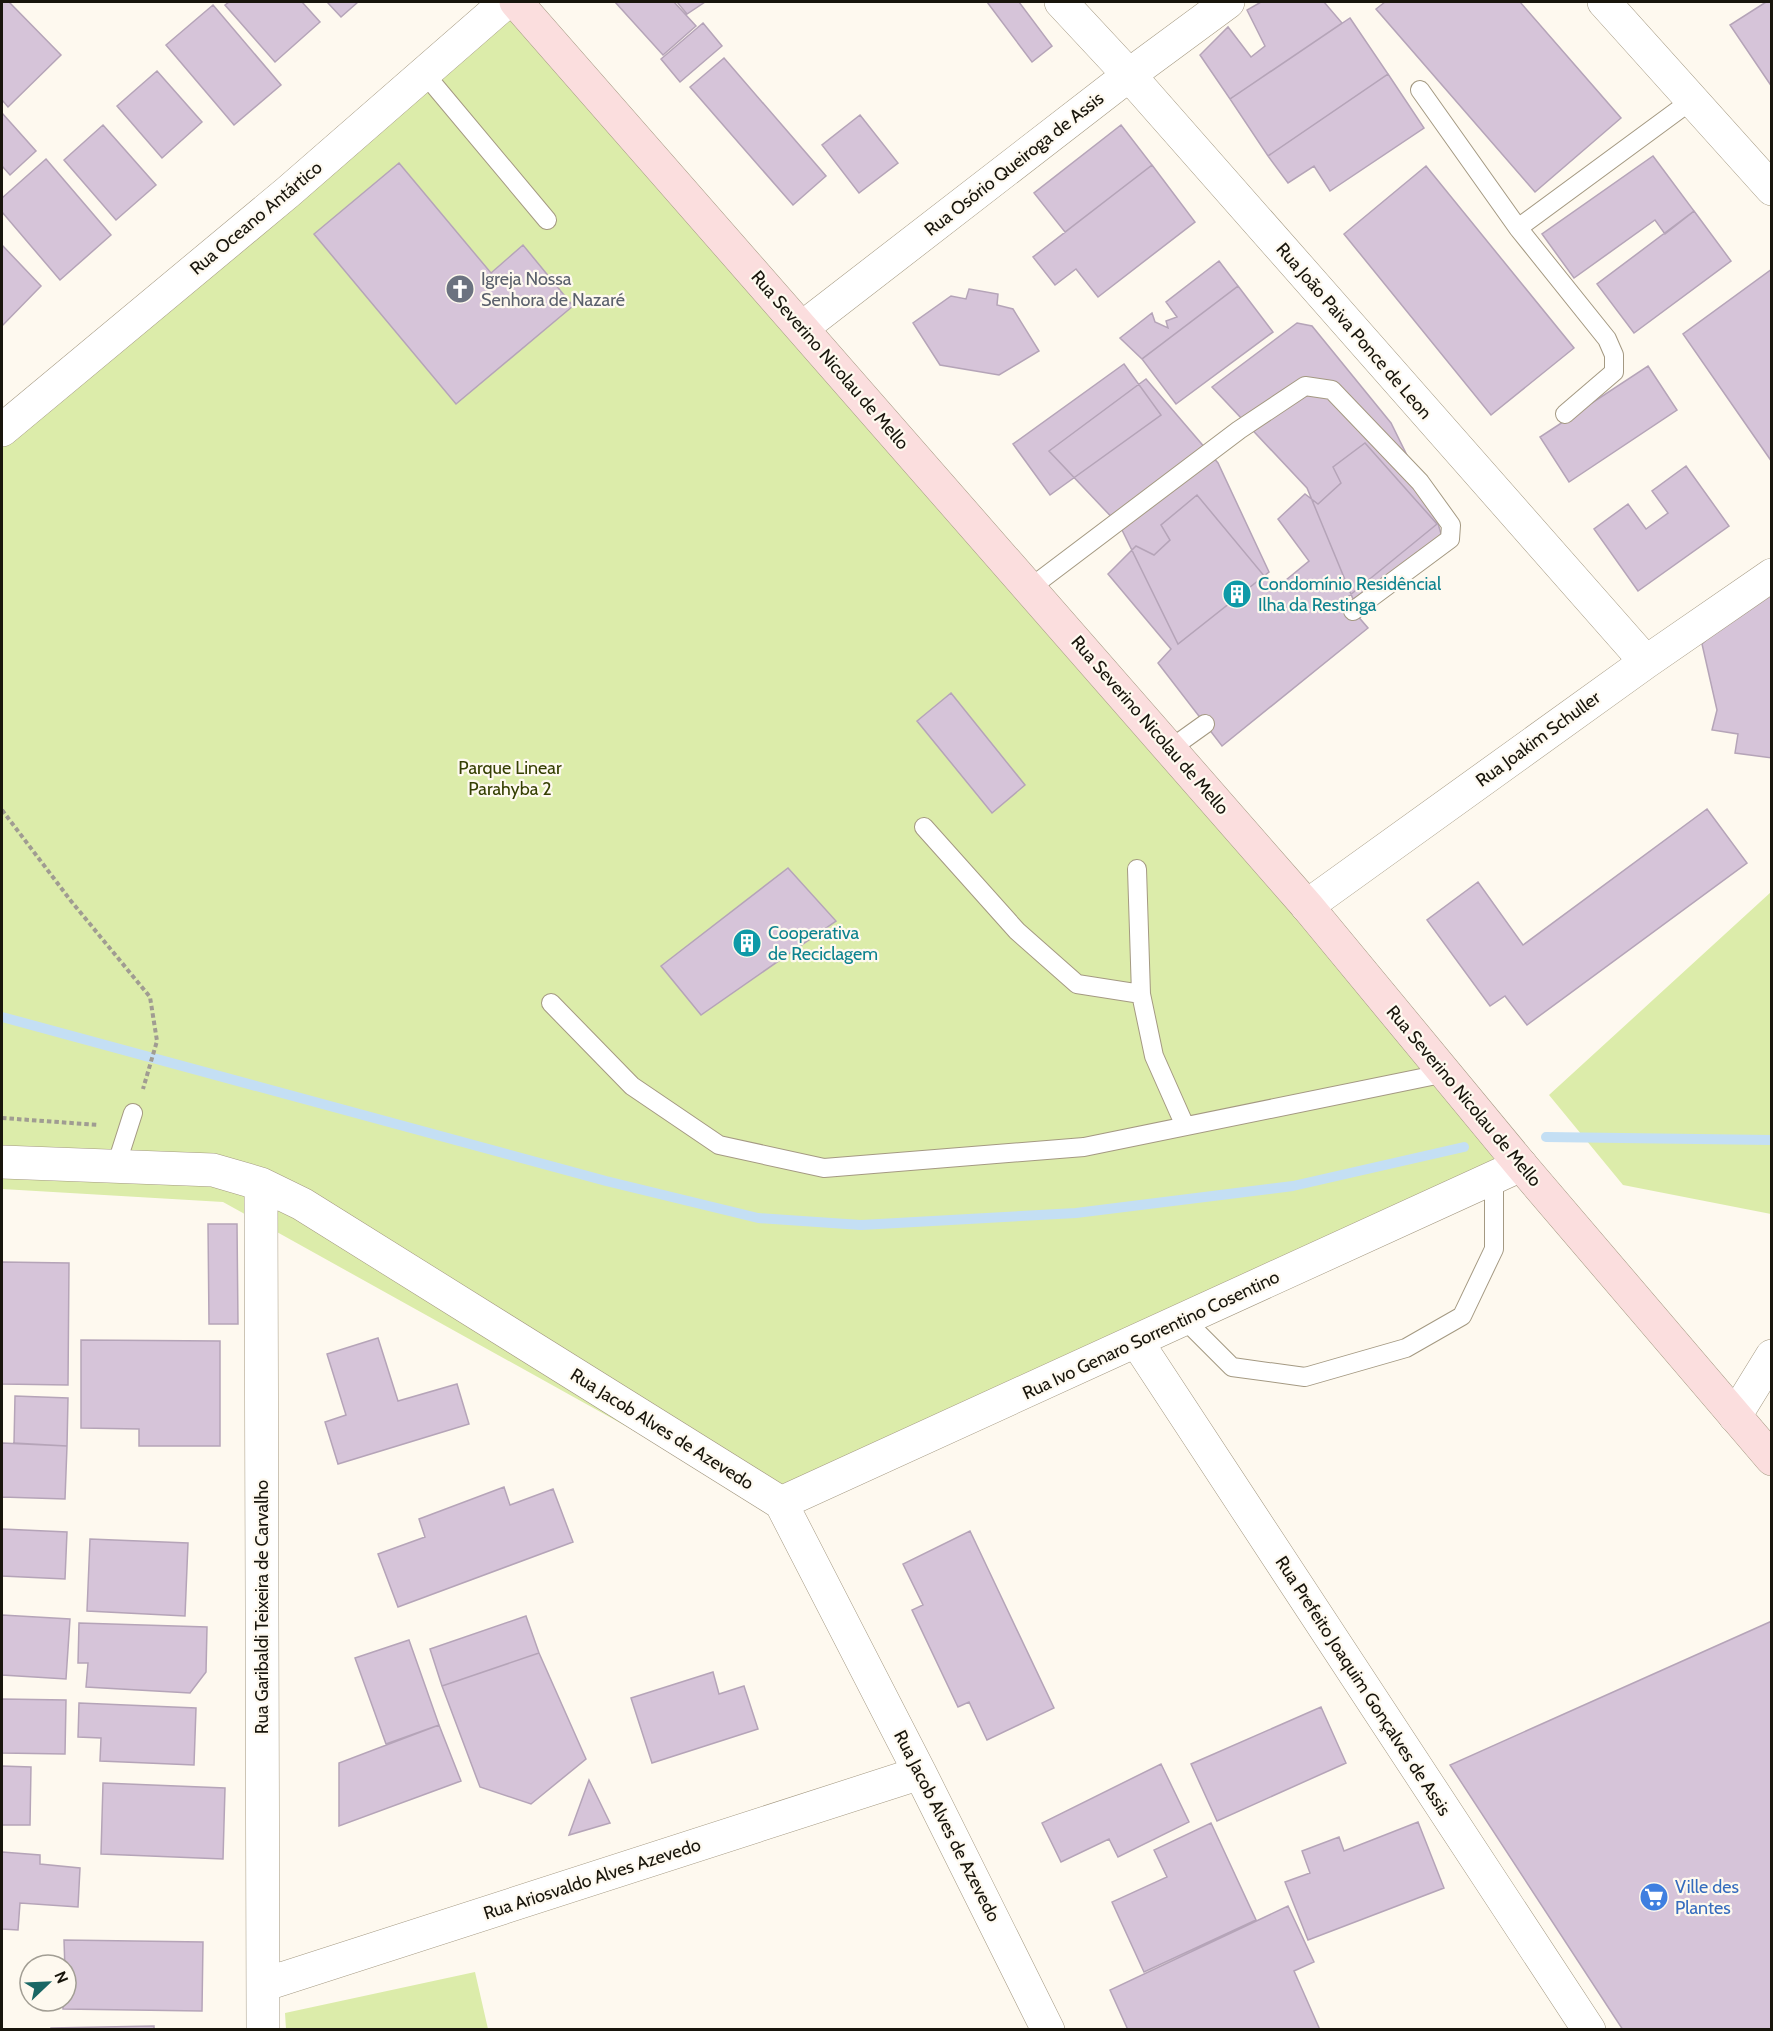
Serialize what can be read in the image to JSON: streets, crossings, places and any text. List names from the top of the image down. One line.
{"streets":{"main road":["Rua Severino Nicolau de Mello"],"street":["Rua Osório Queiroga de Assis","Rua Oceano Antártico","Rua João Paiva Ponce de Leon","Rua Joakim Schuller","Rua Ivo Genaro Sorrentino Cosentino","Rua Jacob Alves de Azevedo","Rua Garibaldi Teixeira de Carvalho","Rua Prefeito Joaquim Gonçalves de Assis","Rua Ariosvaldo Alves Azevedo"]},"crossings":[["Rua Osório Queiroga de Assis","Rua João Paiva Ponce de Leon"],["Rua Osório Queiroga de Assis","Rua Severino Nicolau de Mello"],["Rua João Paiva Ponce de Leon","Rua Joakim Schuller"],["Rua Severino Nicolau de Mello","Rua Joakim Schuller"],["Rua Severino Nicolau de Mello","Rua Ivo Genaro Sorrentino Cosentino"],["Rua Ivo Genaro Sorrentino Cosentino","Rua Jacob Alves de Azevedo"],["Rua Ivo Genaro Sorrentino Cosentino","Rua Prefeito Joaquim Gonçalves de Assis"],["Rua Jacob Alves de Azevedo","Rua Garibaldi Teixeira de Carvalho"],["Rua Jacob Alves de Azevedo","Rua Ariosvaldo Alves Azevedo"],["Rua Garibaldi Teixeira de Carvalho","Rua Ariosvaldo Alves Azevedo"]],"parks":["Parque Linear Parahyba 2"],"places":{"church":["Igreja Nossa Senhora de Nazaré"],"building":["Condomínio Residêncial Ilha da Restinga","Cooperativa de Reciclagem"],"supermarket":["Ville des Plantes"]},"north":"top right"}
